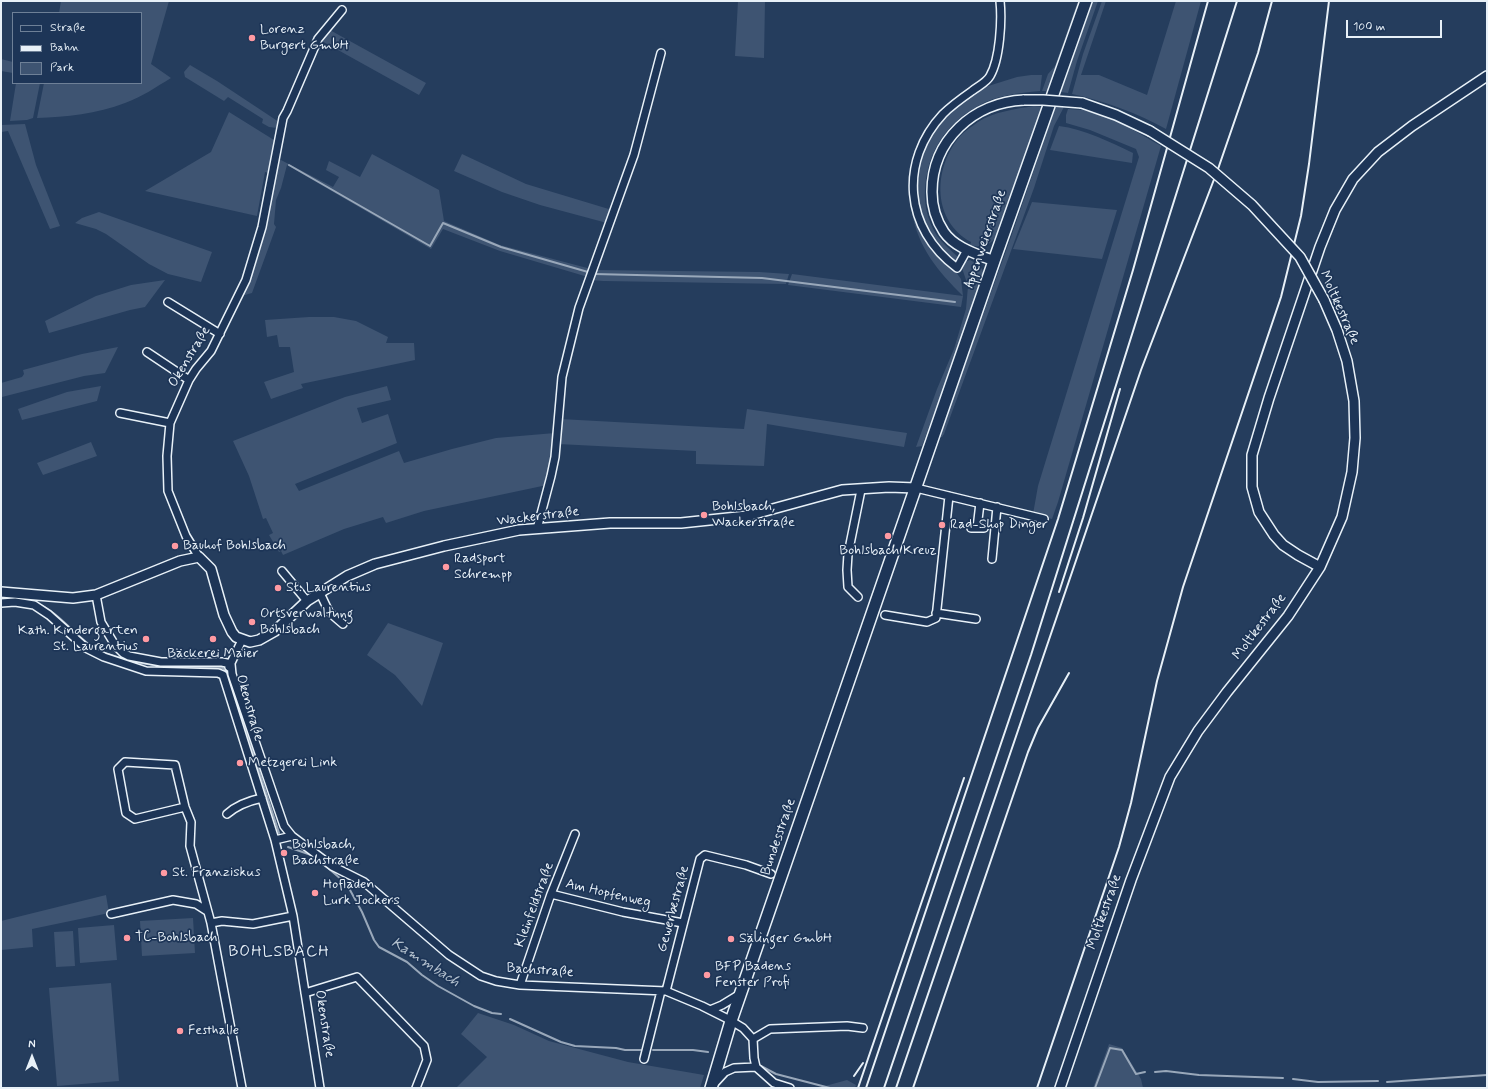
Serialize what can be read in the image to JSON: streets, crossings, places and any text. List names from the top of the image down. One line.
{"streets":{"main road":["Appenweierstraße","Bundesstraße"],"street":["Moltkestraße","Okenstraße","Wackerstraße","Am Hopfenweg","Kleinfeldstraße","Gewerbestraße","Bachstraße"]},"crossings":[["Appenweierstraße","Moltkestraße"],["Appenweierstraße","Wackerstraße"],["Appenweierstraße","Bundesstraße"],["Okenstraße","Wackerstraße"],["Okenstraße","Bachstraße"],["Bundesstraße","Bachstraße"],["Am Hopfenweg","Kleinfeldstraße"],["Am Hopfenweg","Gewerbestraße"],["Kleinfeldstraße","Bachstraße"],["Gewerbestraße","Bachstraße"]],"districts":["BOHLSBACH"],"water":["Kammbach"],"places":["Lorenz Burgert GmbH","Bohlsbach, Wackerstraße","Rad-Shop Dinger","Bohlsbach Kreuz","Bauhof Bohlsbach","Radsport Schrempp","St. Laurentius","Ortsverwaltung Bohlsbach","Kath. Kindergarten St. Laurentius","Bäckerei Maier","Metzgerei Link","Bohlsbach, Bachstraße","St. Franziskus","Hofladen Lurk Jockers","TC-Bohlsbach","Sälinger GmbH","BFP Badens Fenster Profi","Festhalle"],"legend":["Straße","Bahn","Park"],"scale_bar":"100 m","north":"top"}
